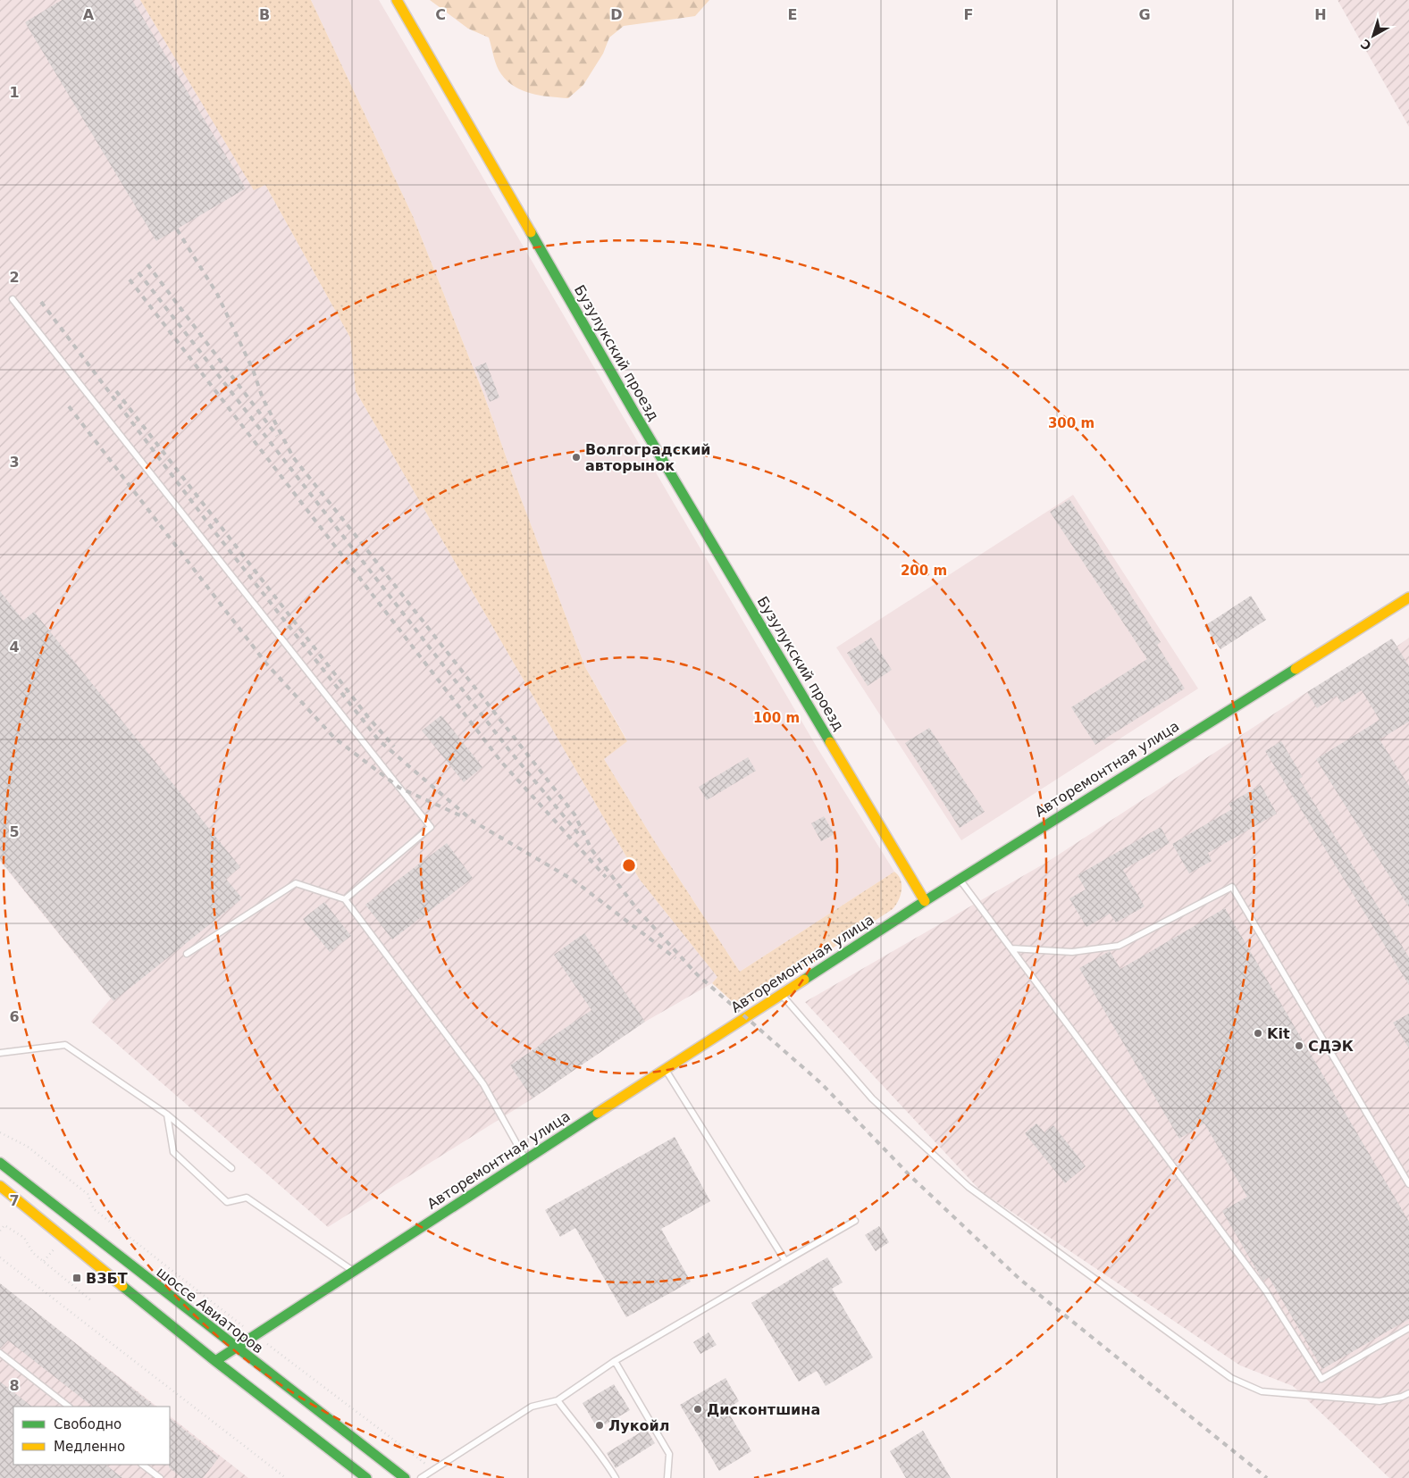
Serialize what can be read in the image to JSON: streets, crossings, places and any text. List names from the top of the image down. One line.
{"streets":{"main road":["Бузулукский проезд","Авторемонтная улица","шоссе Авиаторов"]},"crossings":[["Бузулукский проезд","Авторемонтная улица"],["Авторемонтная улица","шоссе Авиаторов"]],"places":{"other":["Волгоградский авторынок","Kit","СДЭК","Дисконтшина","Лукойл"],"transit":["ВЗБТ"]},"legend":["Свободно","Медленно"],"north":"bottom left","grid":{"columns":["A","B","C","D","E","F","G","H"],"rows":["1","2","3","4","5","6","7","8"]},"rings":["300 m","200 m","100 m"]}
